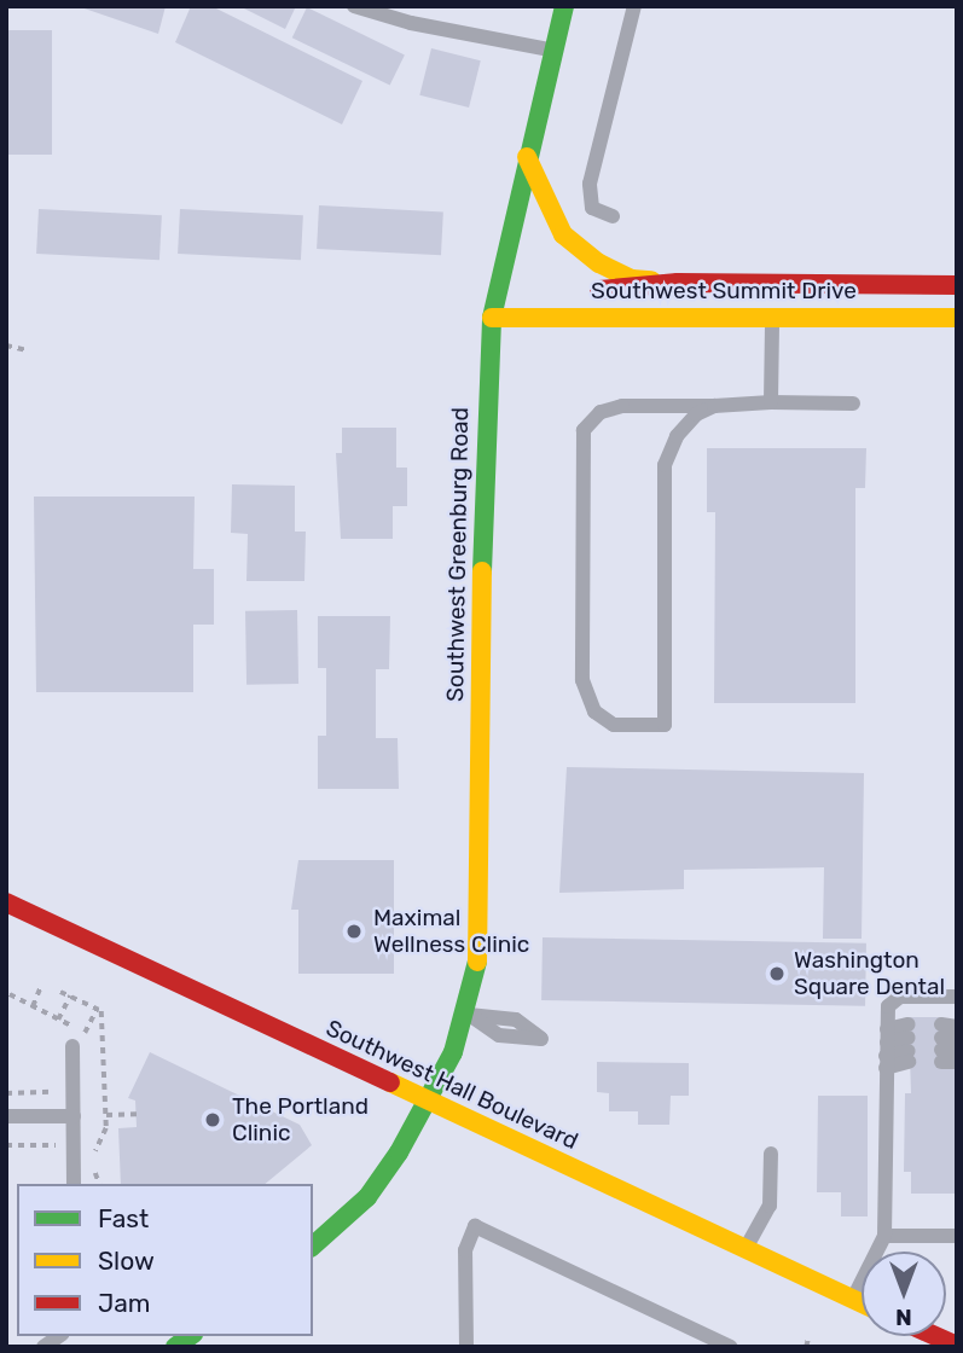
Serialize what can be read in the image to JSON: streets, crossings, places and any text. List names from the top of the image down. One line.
{"streets":{"main road":["Southwest Summit Drive","Southwest Greenburg Road","Southwest Hall Boulevard"]},"crossings":[["Southwest Summit Drive","Southwest Greenburg Road"],["Southwest Greenburg Road","Southwest Hall Boulevard"]],"places":["Maximal Wellness Clinic","Washington Square Dental","The Portland Clinic"],"legend":["Fast","Slow","Jam"],"north":"bottom"}
